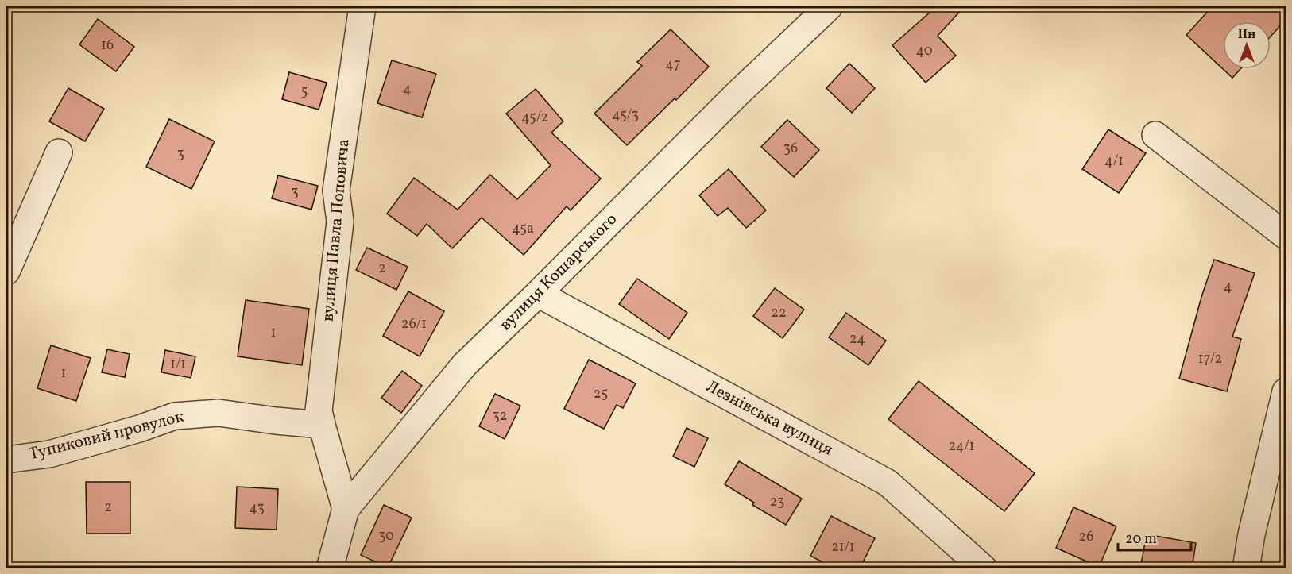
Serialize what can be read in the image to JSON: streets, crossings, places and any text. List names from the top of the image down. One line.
{"streets":{"street":["вулиця Павла Поповича","вулиця Кошарського","Лезнівська вулиця","Тупиковий провулок"]},"crossings":[["вулиця Павла Поповича","вулиця Кошарського"],["вулиця Павла Поповича","Тупиковий провулок"],["вулиця Кошарського","Лезнівська вулиця"]],"house_numbers":["16","40","47","4","5","45/3","45/2","36","3","4/1","3","45а","2","4","22","26/1","1","24","17/2","1/1","1","25","32","24/1","23","2","43","30","26","21/1"],"scale_bar":"20 m","north":"top"}
